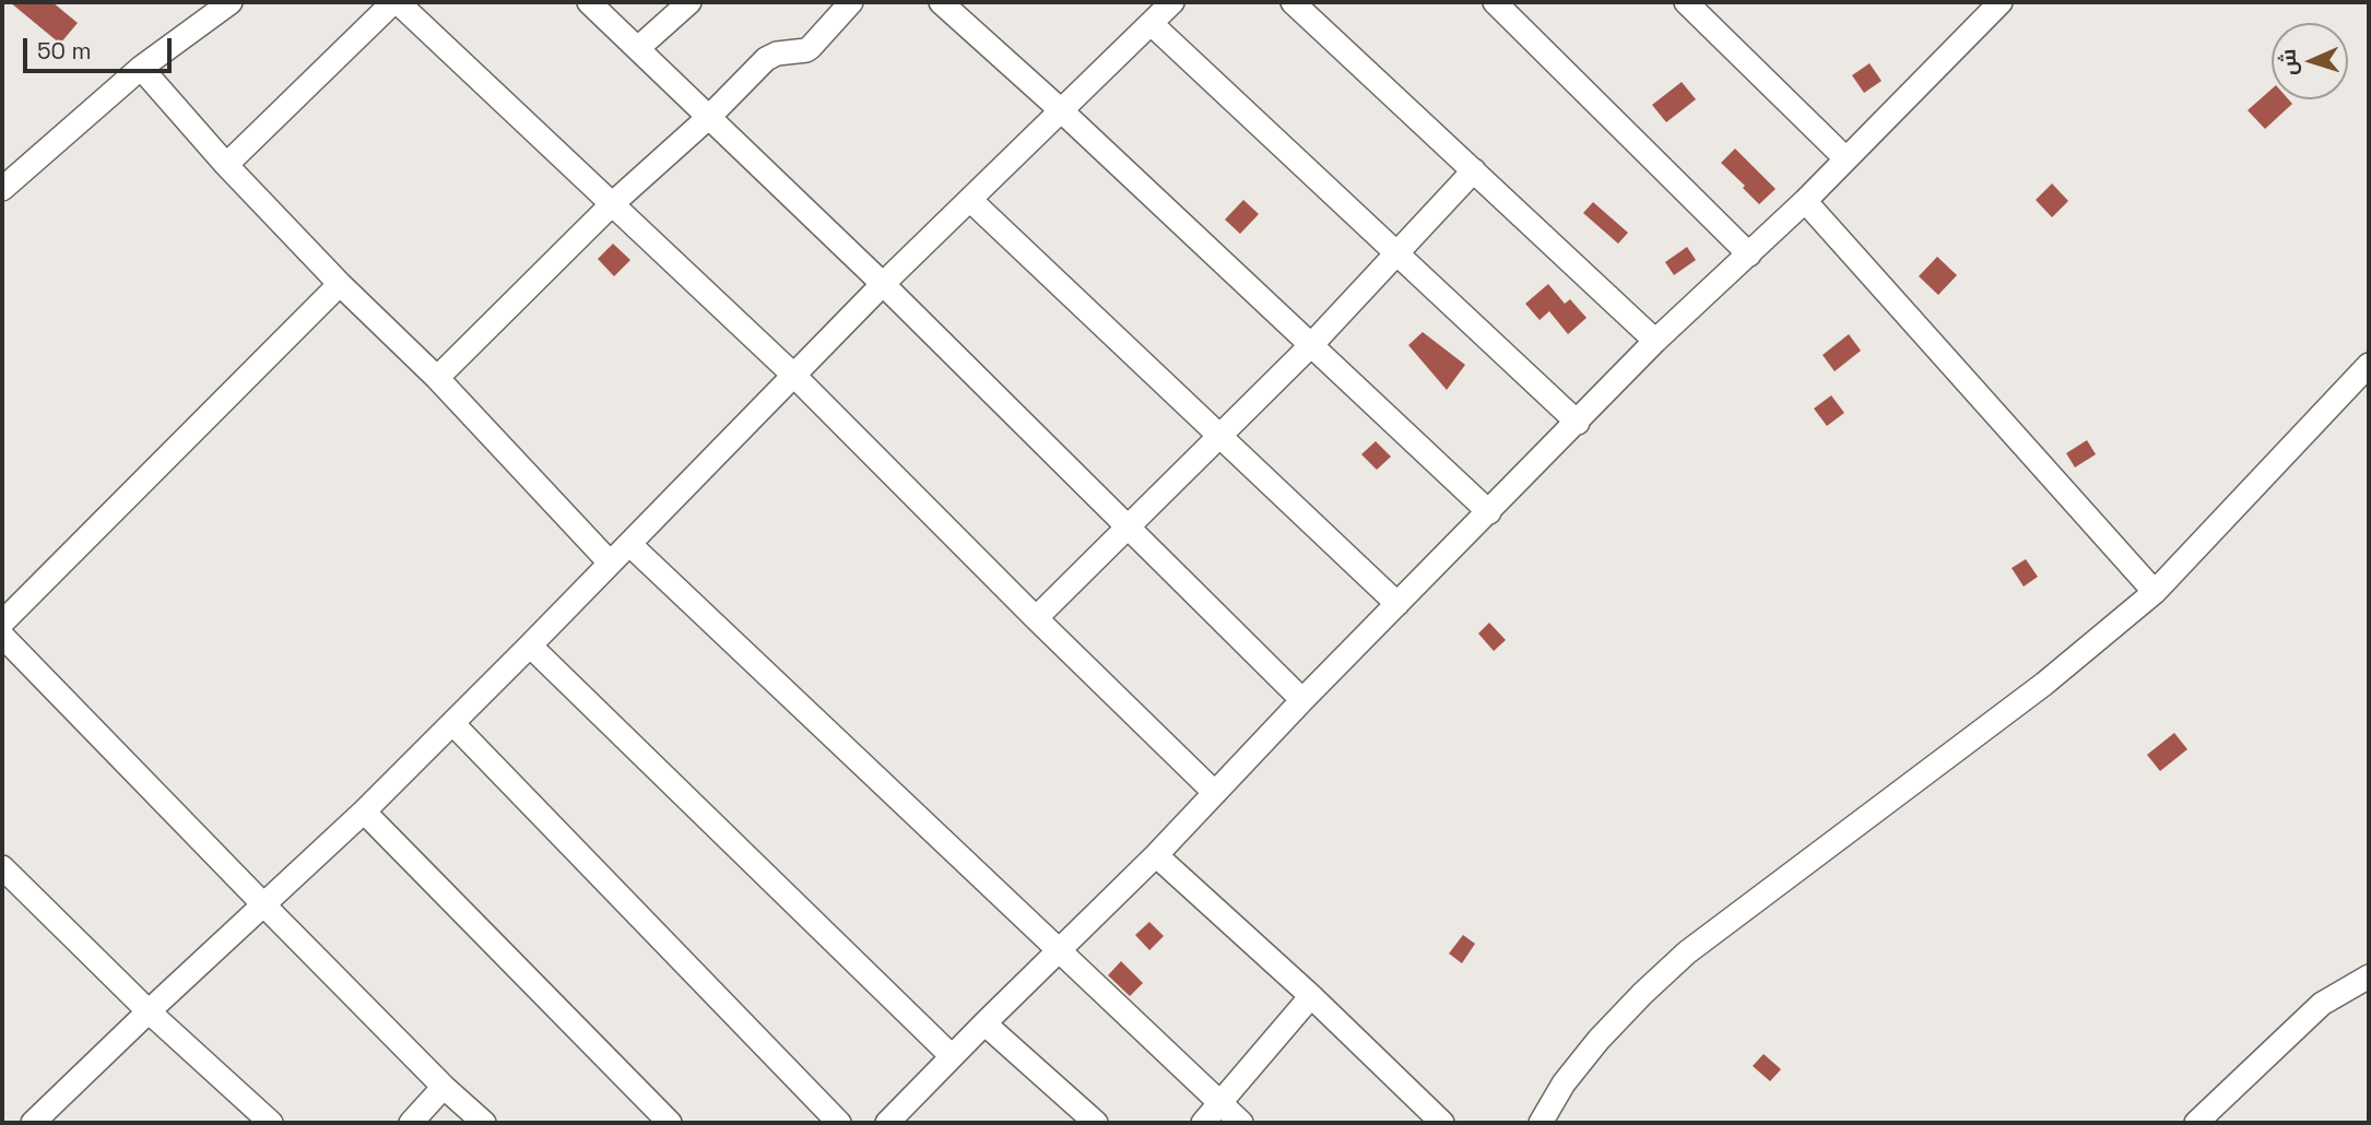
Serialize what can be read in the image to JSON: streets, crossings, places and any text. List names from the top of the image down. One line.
{"scale_bar":"50 m","north":"left"}
